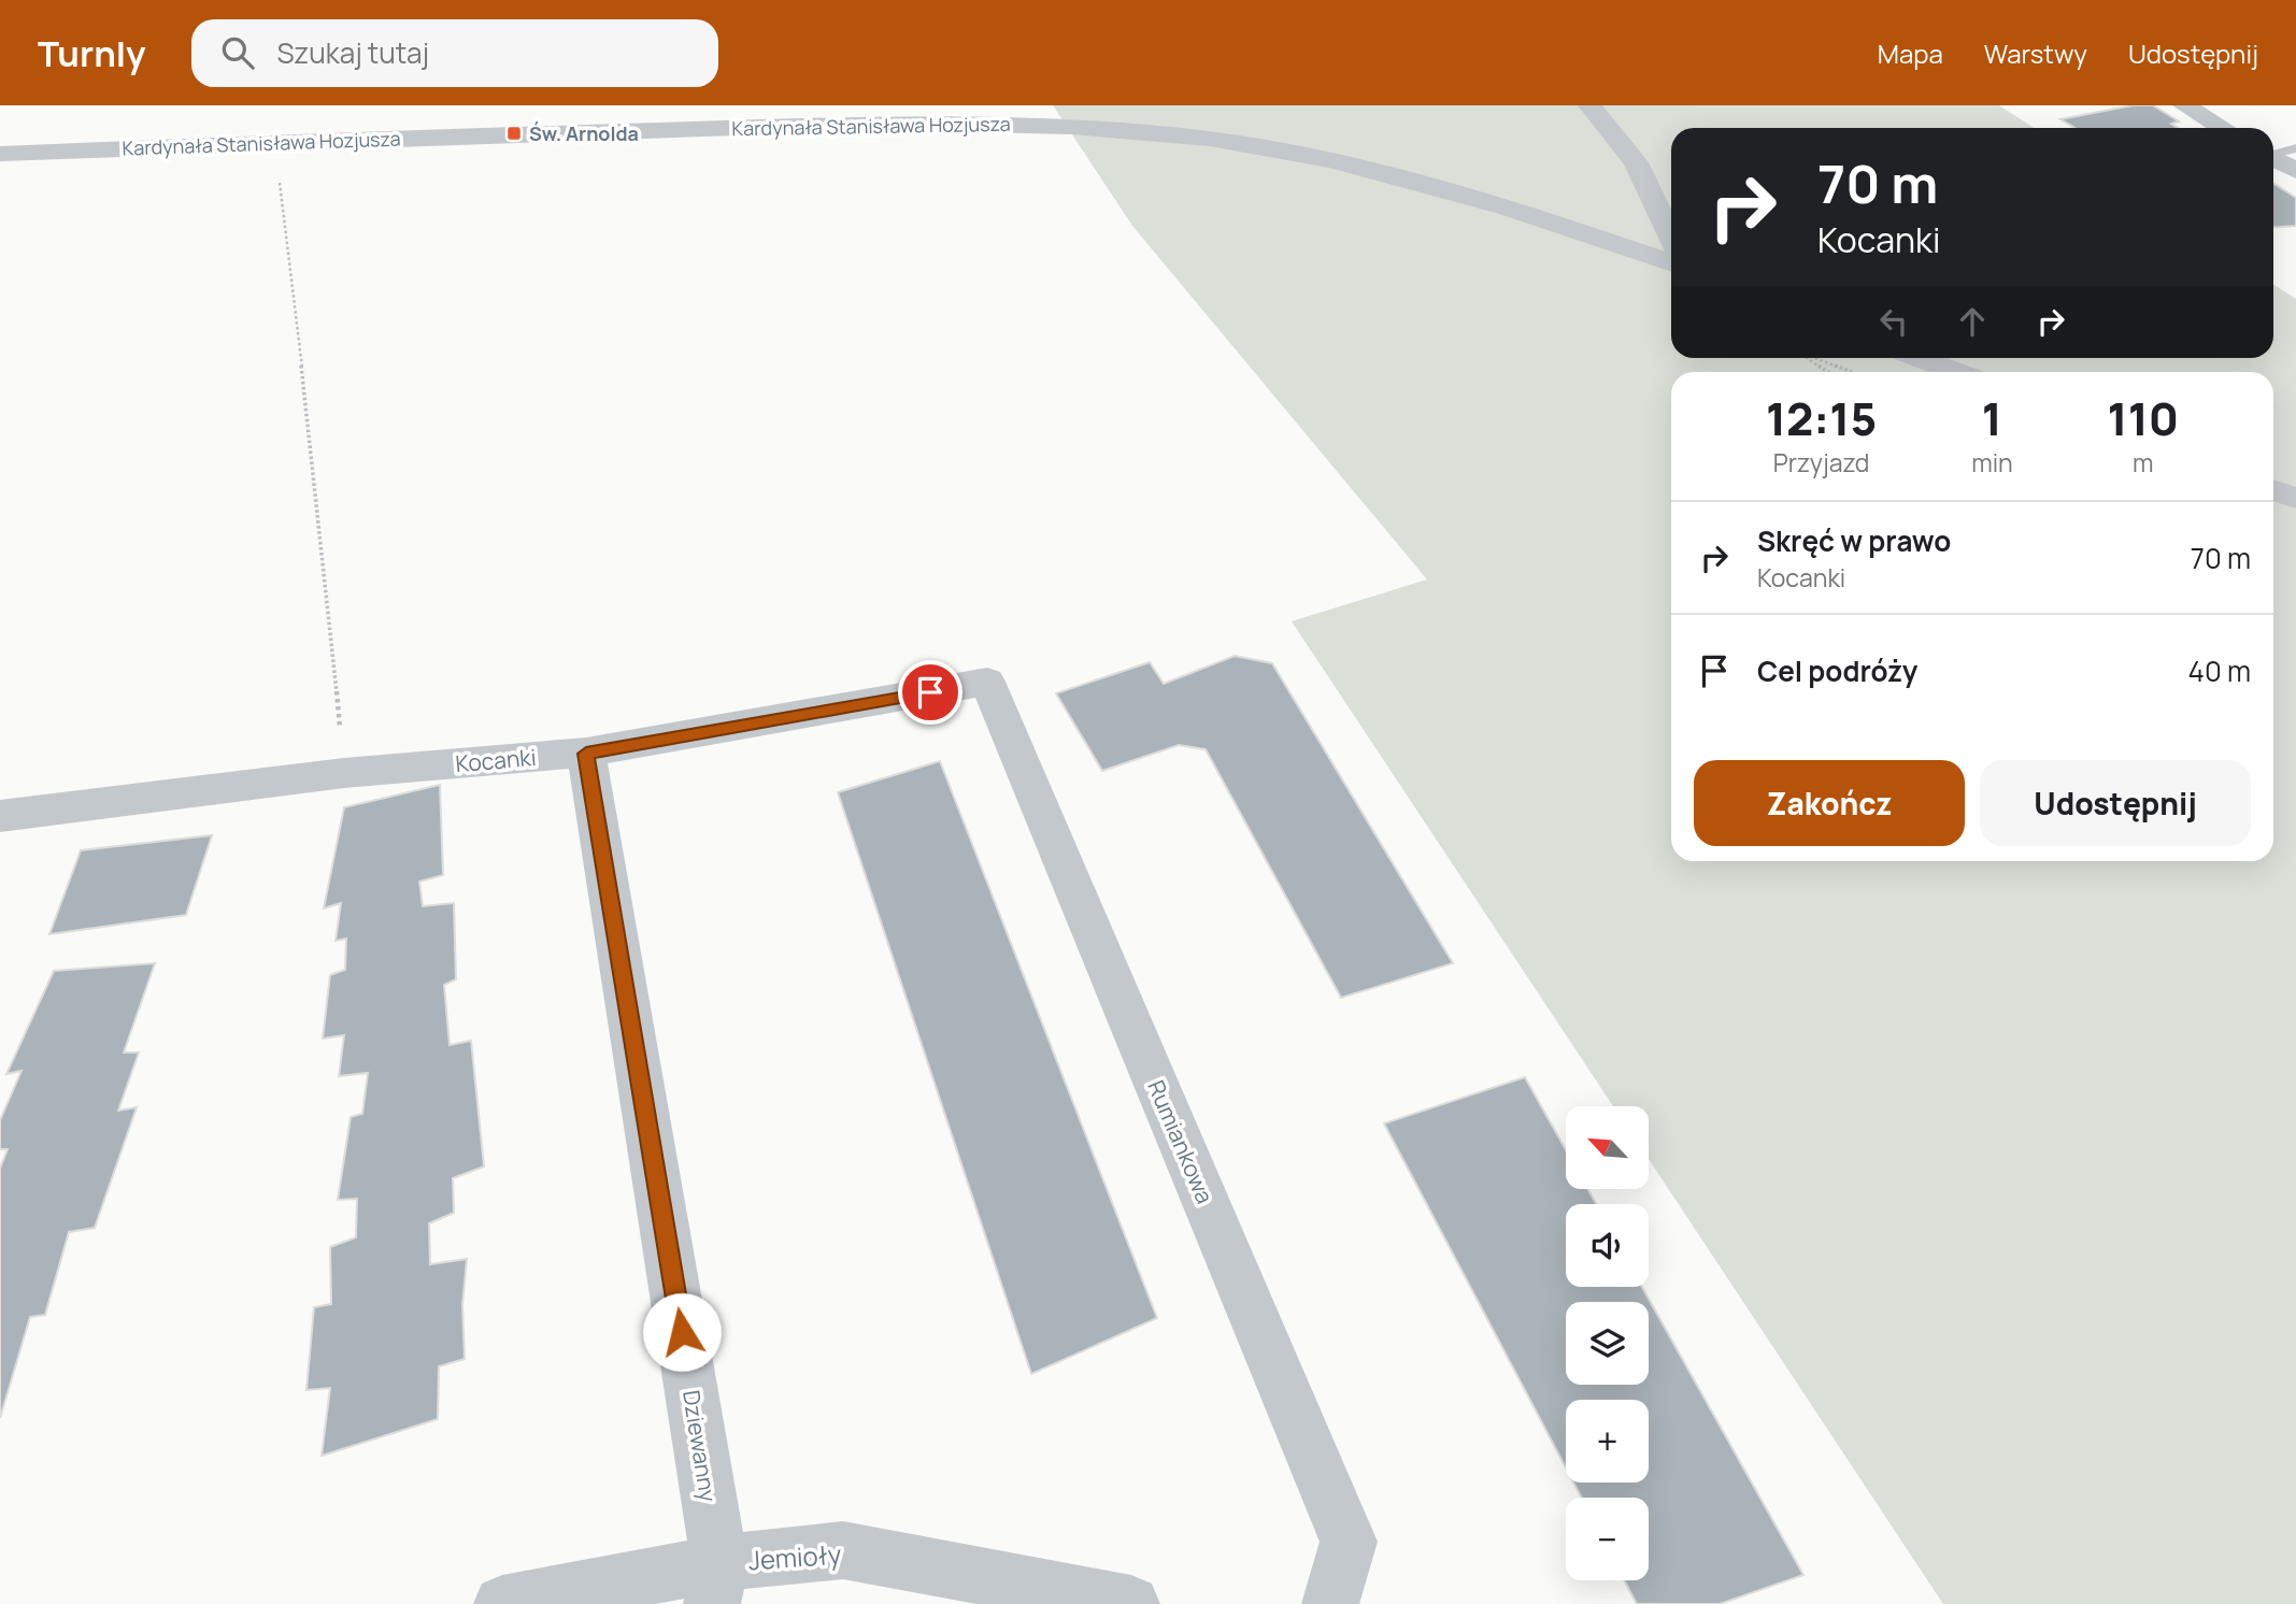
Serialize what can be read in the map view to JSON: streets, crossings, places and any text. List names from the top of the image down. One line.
{"streets":{"street":["Kardynała Stanisława Hozjusza","Kocanki","Rumiankowa","Dziewanny","Jemioły"]},"crossings":[["Kocanki","Rumiankowa"],["Kocanki","Dziewanny"],["Dziewanny","Jemioły"]],"places":{"transit":["Św. Arnolda"]},"north":"top left","page":{"header":"Turnly","search":"Szukaj tutaj","nav":["Mapa","Warstwy","Udostępnij"],"turn":["70 m","Kocanki"],"eta":["12:15","Przyjazd","1","min","110","m"],"list":[{"name":"Skręć w prawo","note":"Kocanki","value":"70 m"},{"name":"Cel podróży","value":"40 m"}],"buttons":["Zakończ","Udostępnij"],"map_buttons":["+","−"]}}
